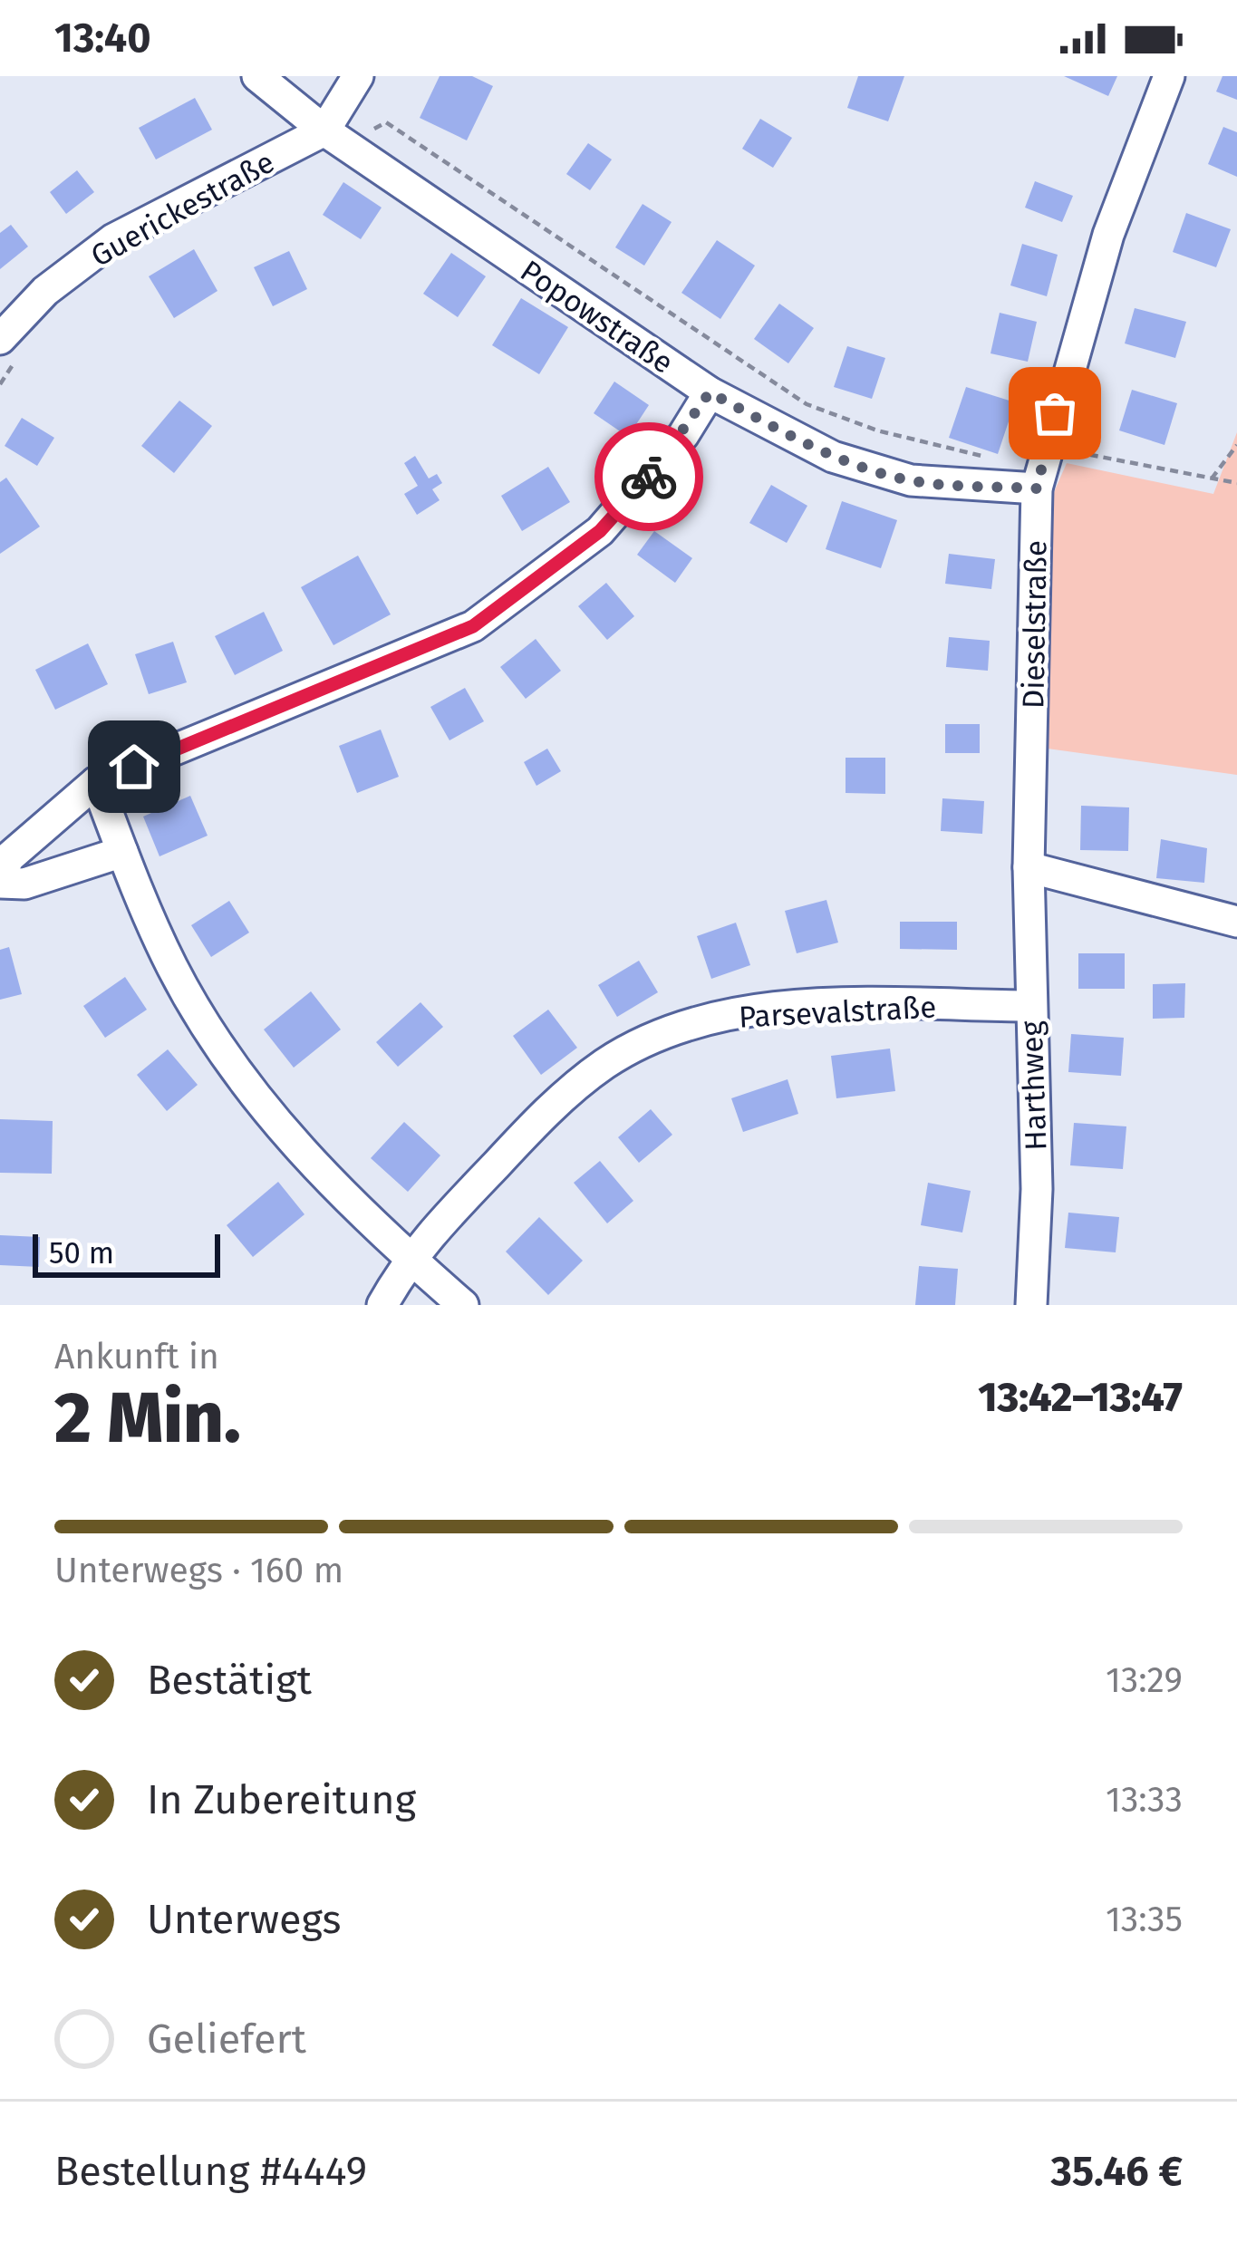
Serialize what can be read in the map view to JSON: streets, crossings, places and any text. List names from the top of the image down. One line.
{"streets":{"street":["Guerickestraße","Popowstraße","Dieselstraße","Parsevalstraße","Harthweg"]},"crossings":[["Guerickestraße","Popowstraße"],["Popowstraße","Dieselstraße"],["Dieselstraße","Harthweg"],["Parsevalstraße","Harthweg"]],"scale_bar":"50 m","page":{"status":"13:40","scale":"50 m","heading":["2 Min.","Ankunft in","13:42–13:47"],"panel":["Bestellung #4449","35.46 €"],"bar":"Unterwegs · 160 m","list":[["Bestätigt","13:29"],["In Zubereitung","13:33"],["Unterwegs","13:35"],"Geliefert"]}}
